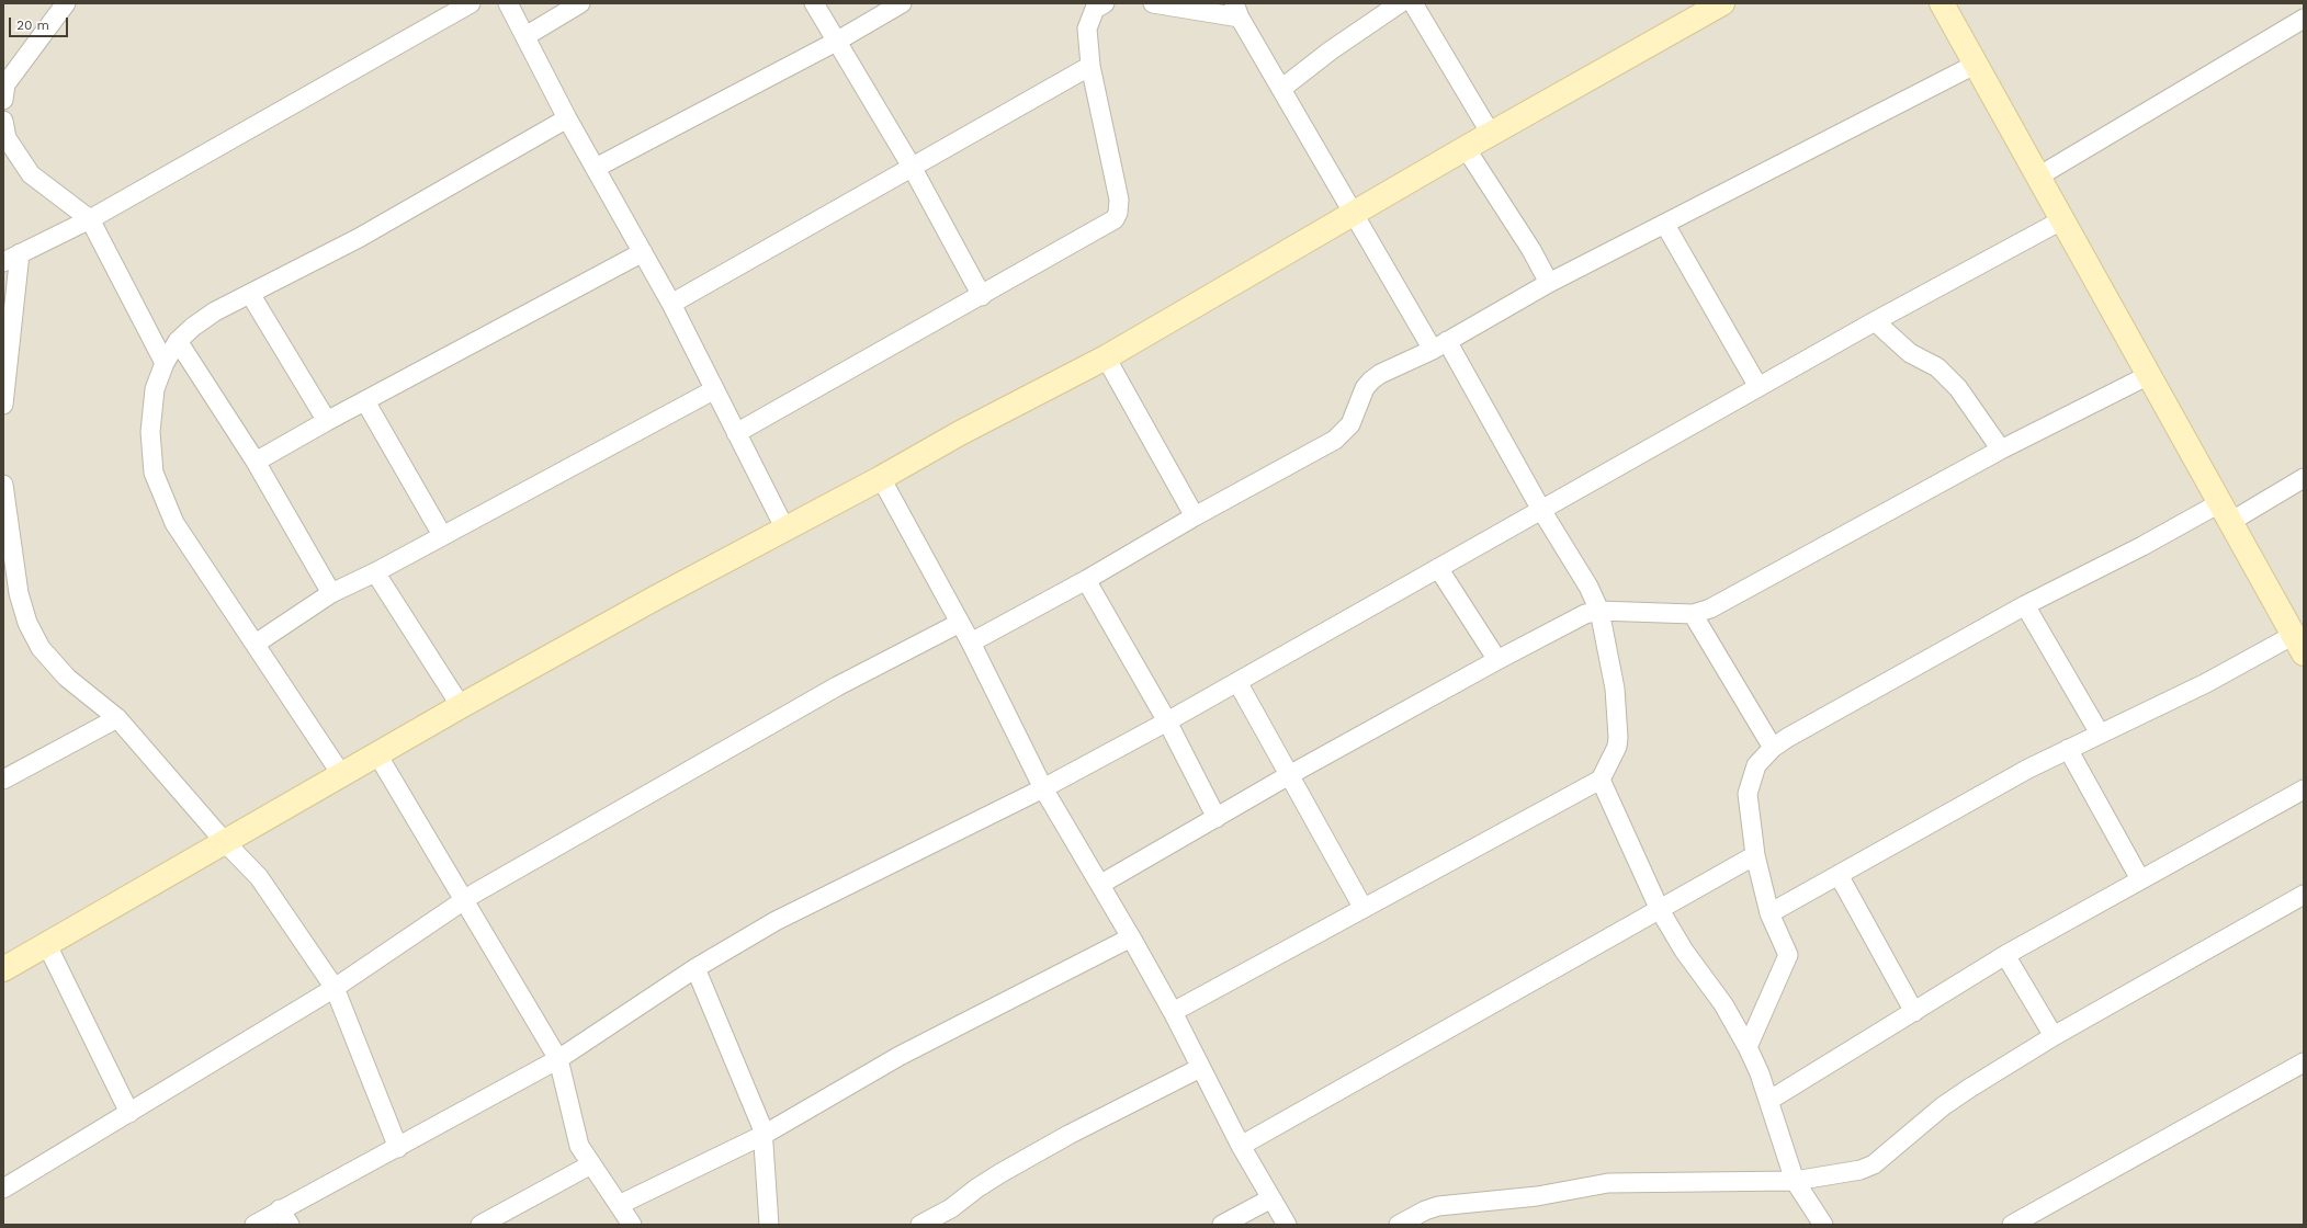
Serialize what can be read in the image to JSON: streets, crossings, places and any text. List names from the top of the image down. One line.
{"scale_bar":"20 m"}
